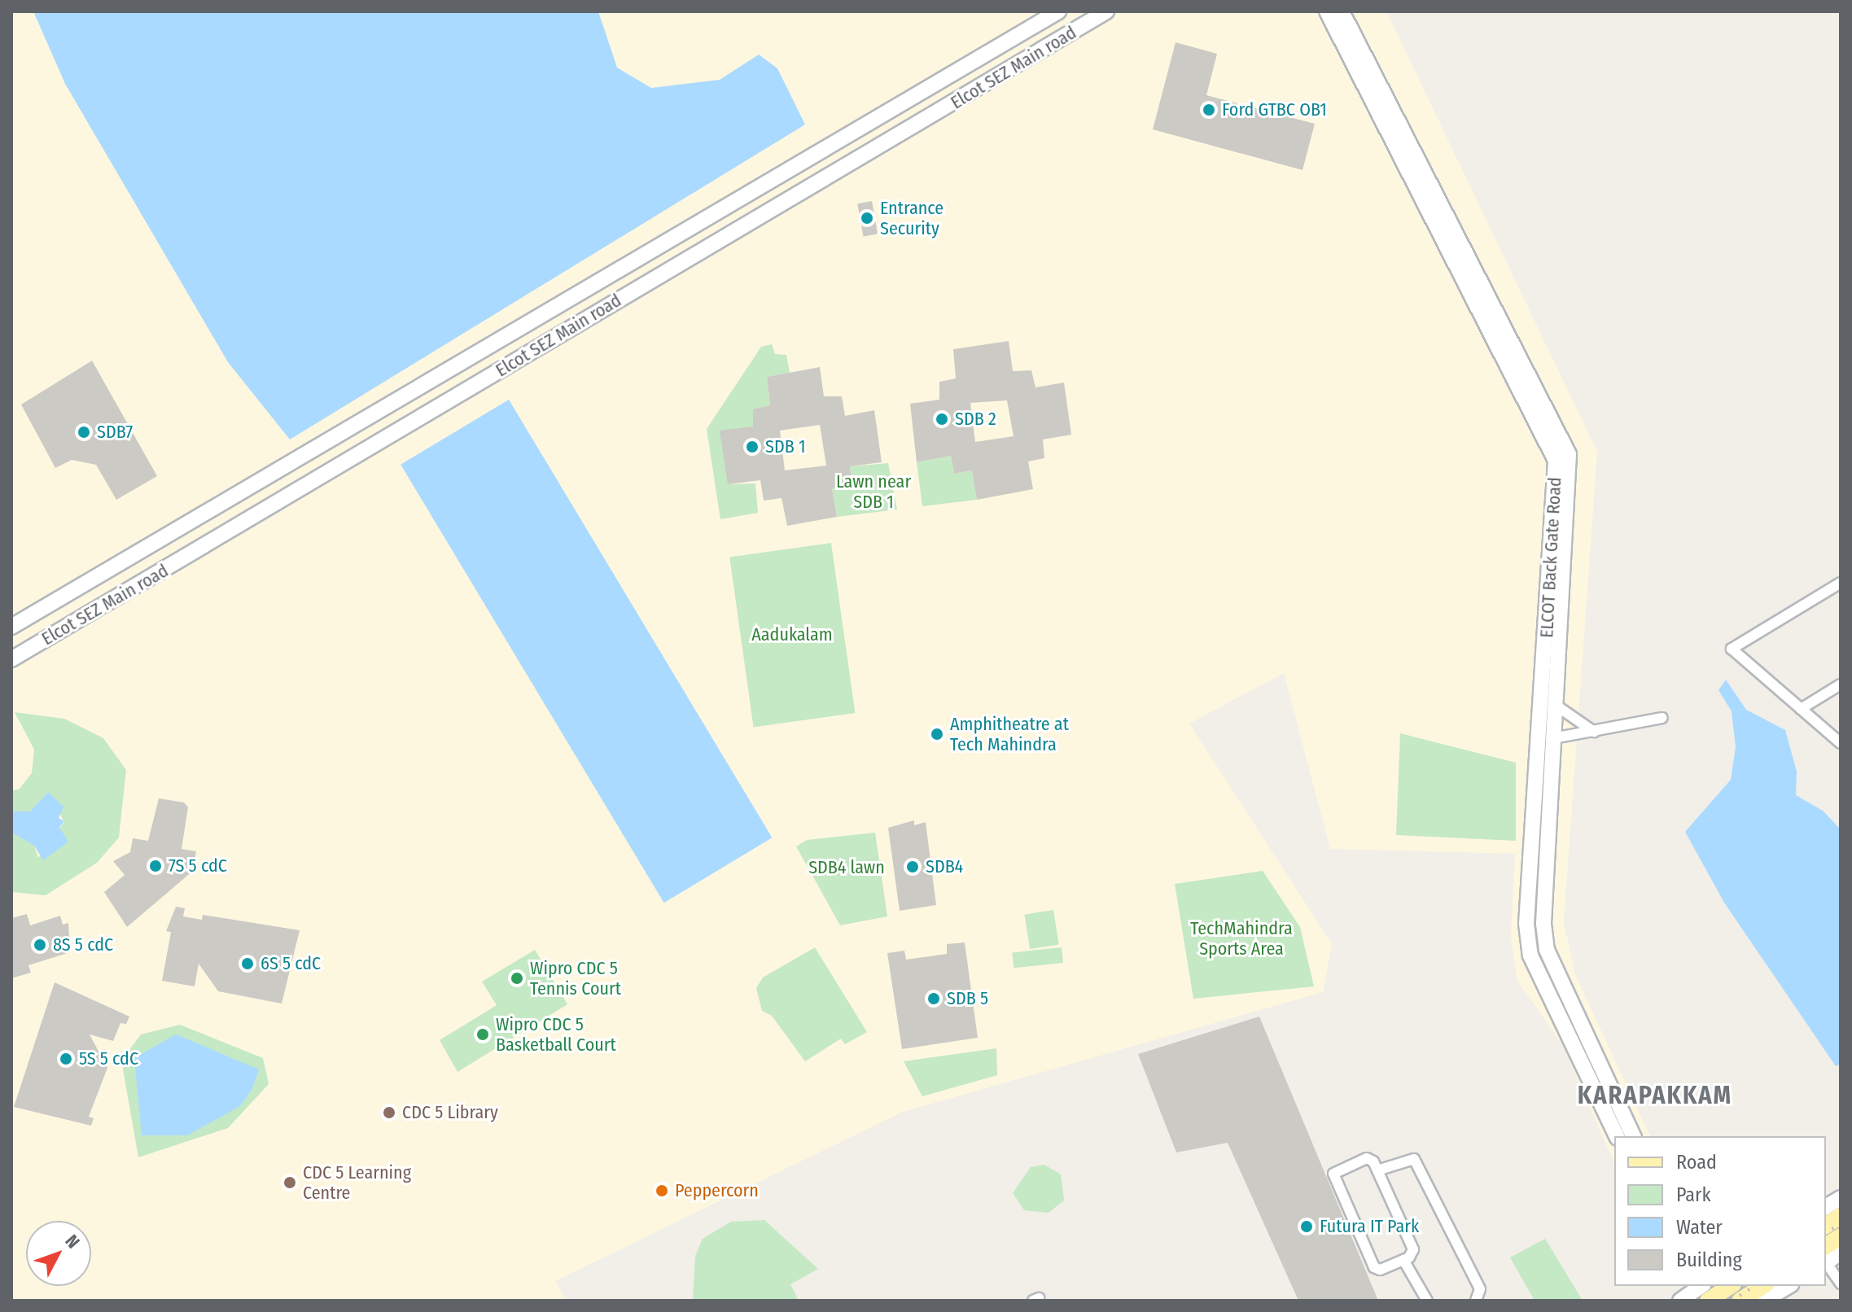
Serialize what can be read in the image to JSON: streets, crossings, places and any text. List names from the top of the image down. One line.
{"streets":{"street":["Elcot SEZ Main road","ELCOT Back Gate Road"]},"districts":["KARAPAKKAM"],"parks":["Lawn near SDB 1","Aadukalam","SDB4 lawn","TechMahindra Sports Area"],"places":["Ford GTBC OB1","Entrance Security","SDB 2","SDB7","SDB 1","Amphitheatre at Tech Mahindra","7S 5 cdC","SDB4","8S 5 cdC","6S 5 cdC","Wipro CDC 5 Tennis Court","SDB 5","Wipro CDC 5 Basketball Court","5S 5 cdC","CDC 5 Library","CDC 5 Learning Centre","Peppercorn","Futura IT Park"],"legend":["Road","Park","Water","Building"],"north":"top right"}
